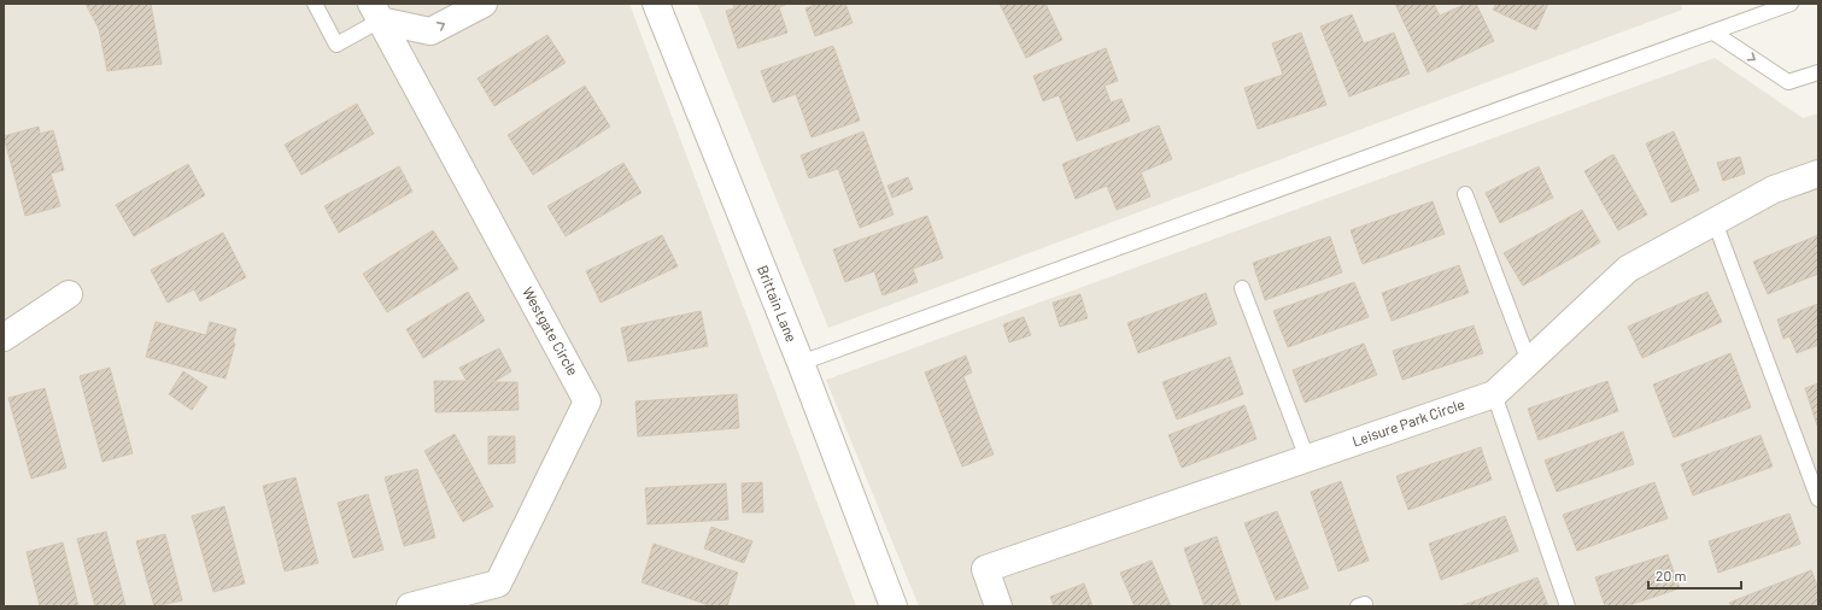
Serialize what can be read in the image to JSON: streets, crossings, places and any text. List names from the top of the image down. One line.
{"streets":{"street":["Brittain Lane","Westgate Circle","Leisure Park Circle"]},"scale_bar":"20 m"}
